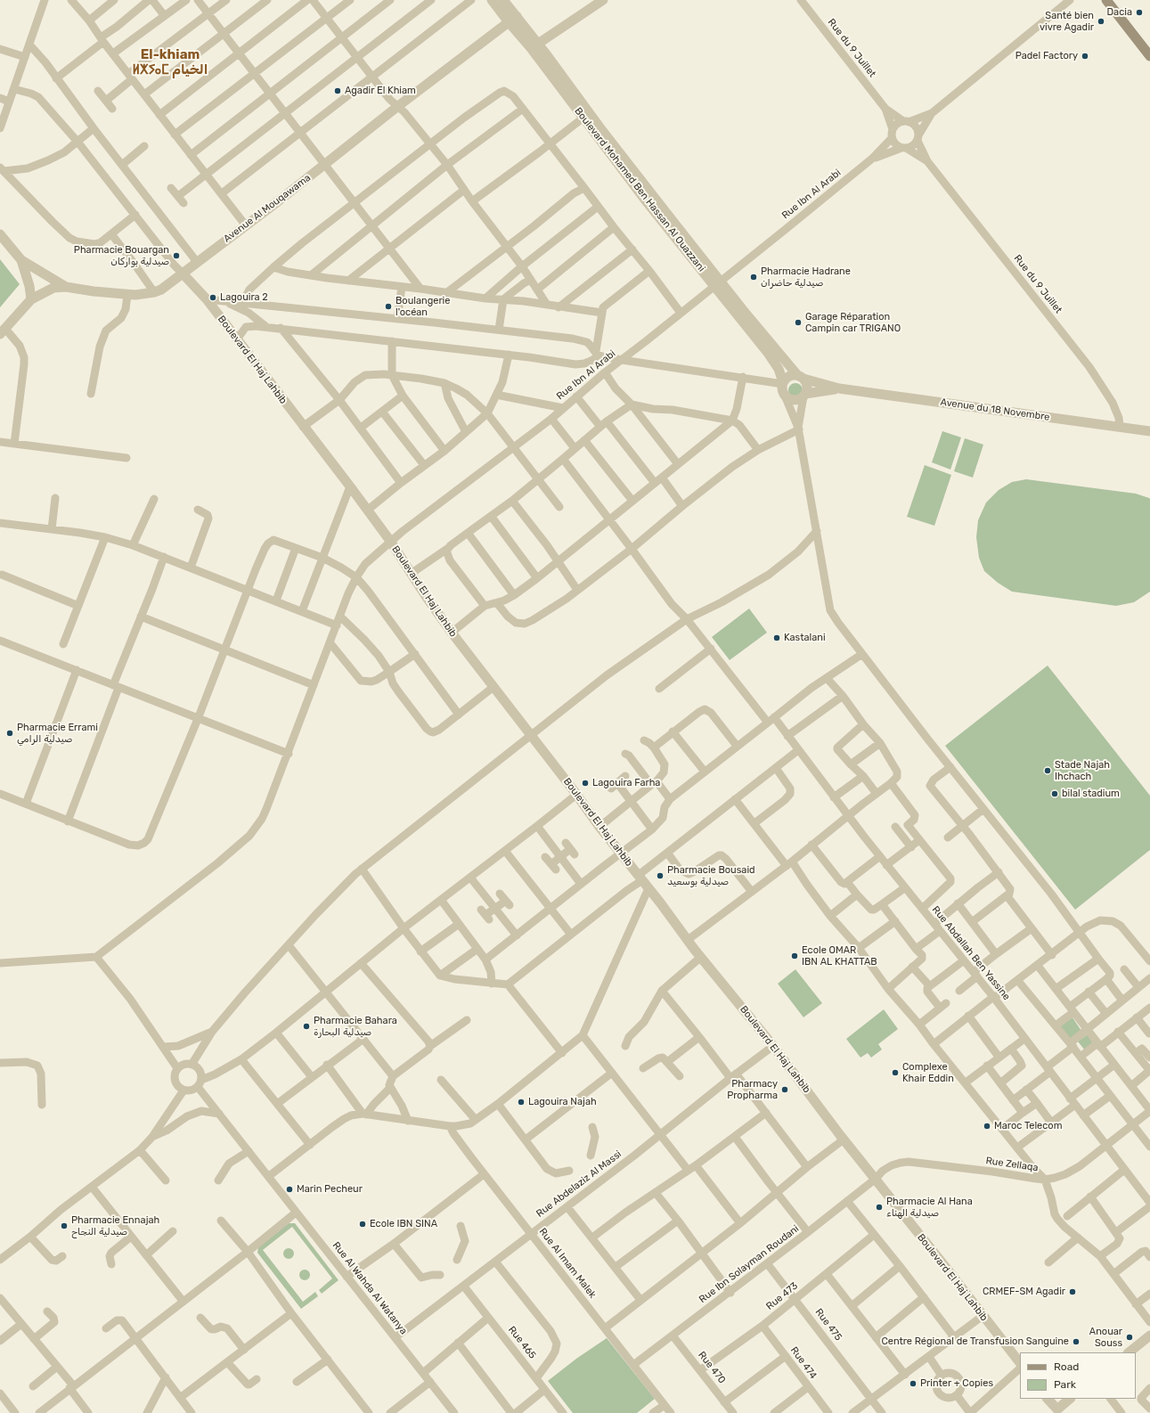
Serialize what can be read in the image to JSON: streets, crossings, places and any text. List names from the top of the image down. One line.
{"streets":{"street":["Rue du 9 Juillet","Boulevard Mohamed Ben Hassan Al Ouazzani","Rue Ibn Al Arabi","Avenue Al Mouqawama","Boulevard El Haj Lahbib","Avenue du 18 Novembre","Rue Abdallah Ben Yassine","Rue Zellaqa","Rue Abdelaziz Al Massi","Rue Al Imam Malek","Rue Ibn Solayman Roudani","Rue Al Wahda Al Watanya","Rue 473","Rue 475","Rue 465","Rue 474","Rue 470"]},"crossings":[["Rue du 9 Juillet","Rue Ibn Al Arabi"],["Rue du 9 Juillet","Avenue du 18 Novembre"],["Boulevard Mohamed Ben Hassan Al Ouazzani","Rue Ibn Al Arabi"],["Boulevard Mohamed Ben Hassan Al Ouazzani","Avenue Al Mouqawama"],["Boulevard Mohamed Ben Hassan Al Ouazzani","Avenue du 18 Novembre"],["Rue Ibn Al Arabi","Boulevard El Haj Lahbib"],["Avenue Al Mouqawama","Boulevard El Haj Lahbib"],["Boulevard El Haj Lahbib","Rue Zellaqa"],["Boulevard El Haj Lahbib","Rue Abdelaziz Al Massi"],["Boulevard El Haj Lahbib","Rue Ibn Solayman Roudani"],["Rue Abdallah Ben Yassine","Rue Zellaqa"],["Rue Zellaqa","Rue Ibn Solayman Roudani"],["Rue Abdelaziz Al Massi","Rue Al Imam Malek"],["Rue Abdelaziz Al Massi","Rue Al Wahda Al Watanya"],["Rue Abdelaziz Al Massi","Rue 465"],["Rue Al Imam Malek","Rue Ibn Solayman Roudani"],["Rue Ibn Solayman Roudani","Rue 475"],["Rue Ibn Solayman Roudani","Rue 470"],["Rue 473","Rue 475"],["Rue 473","Rue 474"],["Rue 473","Rue 470"]],"districts":["El-khiam ⵍⵅⵢⴰⵎ الخيام"],"places":["Dacia","Santé bien vivre Agadir","Padel Factory","Agadir El Khiam","Pharmacie Bouargan صيدلية بواركان","Pharmacie Hadrane صيدلية حاضران","Lagouira 2","Boulangerie l'océan","Garage Réparation Campin car TRIGANO","Kastalani","Pharmacie Errami صيدلية الرامي","Stade Najah Ihchach","Lagouira Farha","bilal stadium","Pharmacie Bousaid صيدلية بوسعيد","Ecole OMAR IBN AL KHATTAB","Pharmacie Bahara صيدلية البحارة","Complexe Khair Eddin","Pharmacy Propharma","Lagouira Najah","Maroc Telecom","Marin Pecheur","Pharmacie Al Hana صيدلية الهناء","Ecole IBN SINA","Pharmacie Ennajah صيدلية النجاح","CRMEF-SM Agadir","Anouar Souss","Centre Régional de Transfusion Sanguine","Printer + Copies"],"legend":["Road","Park"]}
